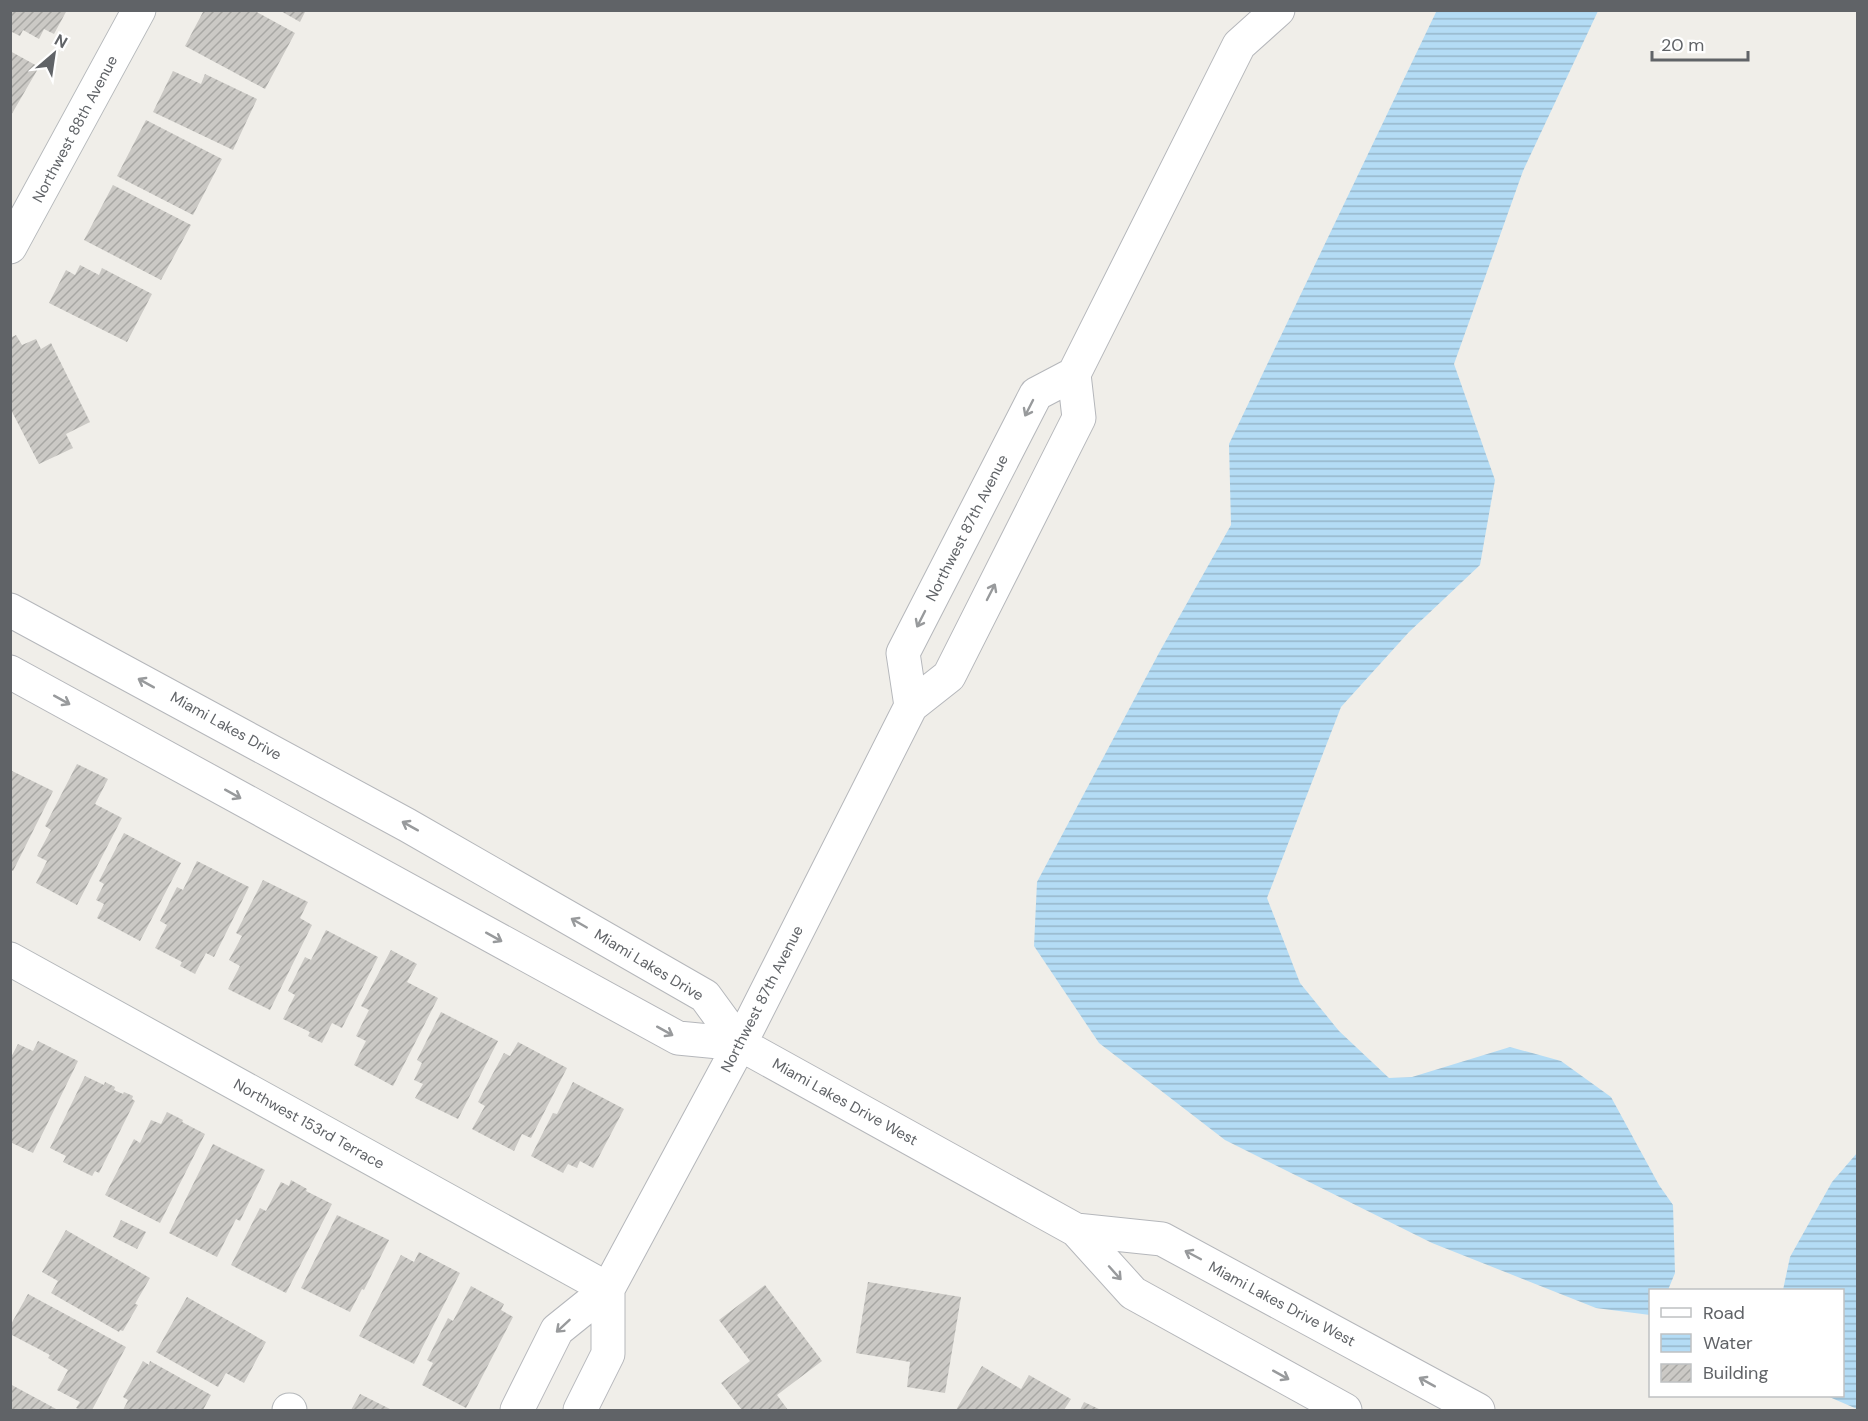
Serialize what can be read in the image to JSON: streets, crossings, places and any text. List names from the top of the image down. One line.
{"streets":{"street":["Northwest 88th Avenue","Northwest 87th Avenue","Miami Lakes Drive","Miami Lakes Drive West","Northwest 153rd Terrace"]},"crossings":[["Northwest 87th Avenue","Miami Lakes Drive"],["Northwest 87th Avenue","Miami Lakes Drive West"],["Northwest 87th Avenue","Northwest 153rd Terrace"],["Miami Lakes Drive","Miami Lakes Drive West"]],"legend":["Road","Water","Building"],"scale_bar":"20 m","north":"top right"}
